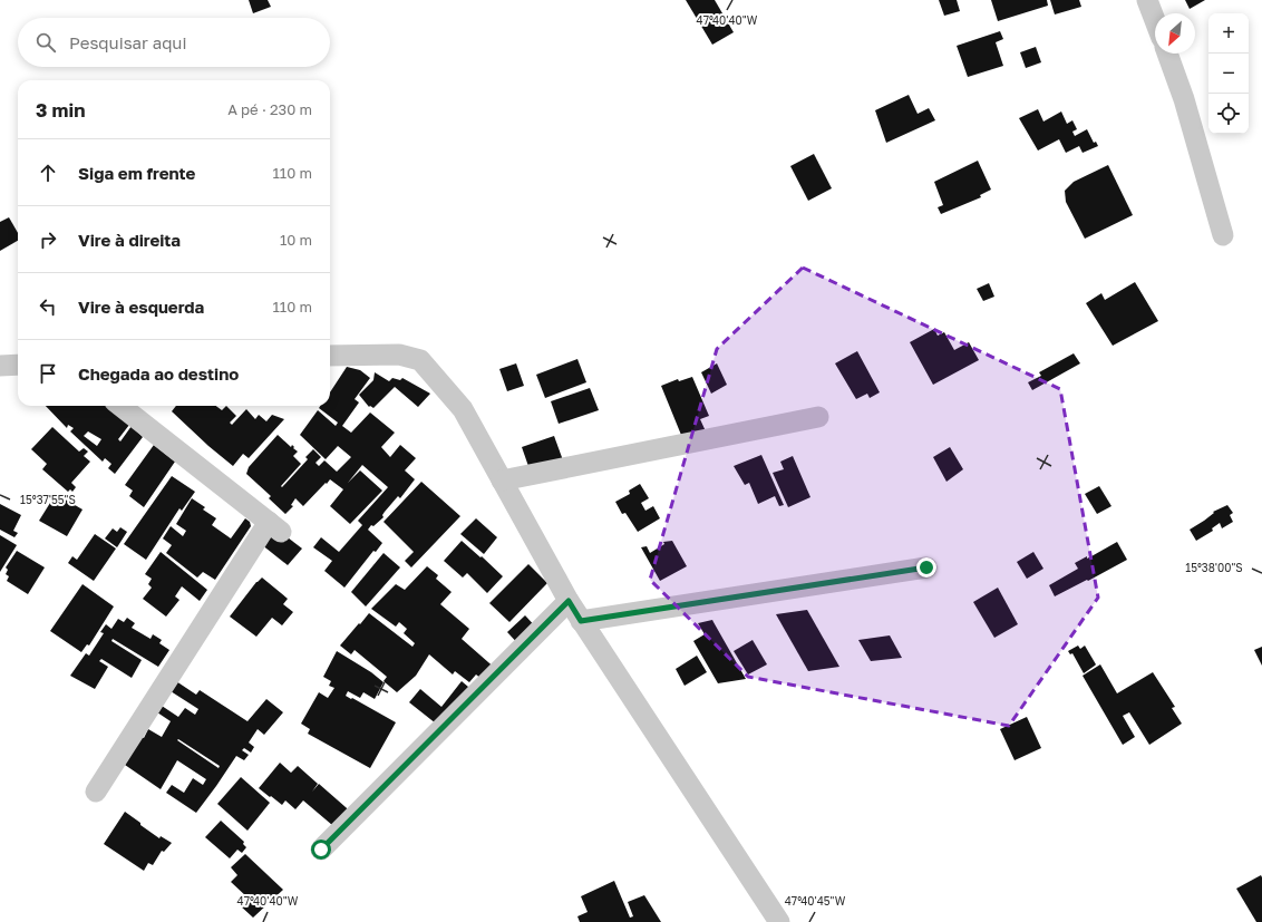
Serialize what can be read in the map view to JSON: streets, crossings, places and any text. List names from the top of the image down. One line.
{"north":"bottom left","page":{"map_buttons":["+","−"],"search":"Pesquisar aqui","heading":["3 min","A pé · 230 m"],"list":[["Siga em frente","110 m"],["Vire à direita","10 m"],["Vire à esquerda","110 m"],"Chegada ao destino"]},"coordinates":["47°40'40\"W","15°37'55\"S","15°38'00\"S","47°40'45\"W"]}
